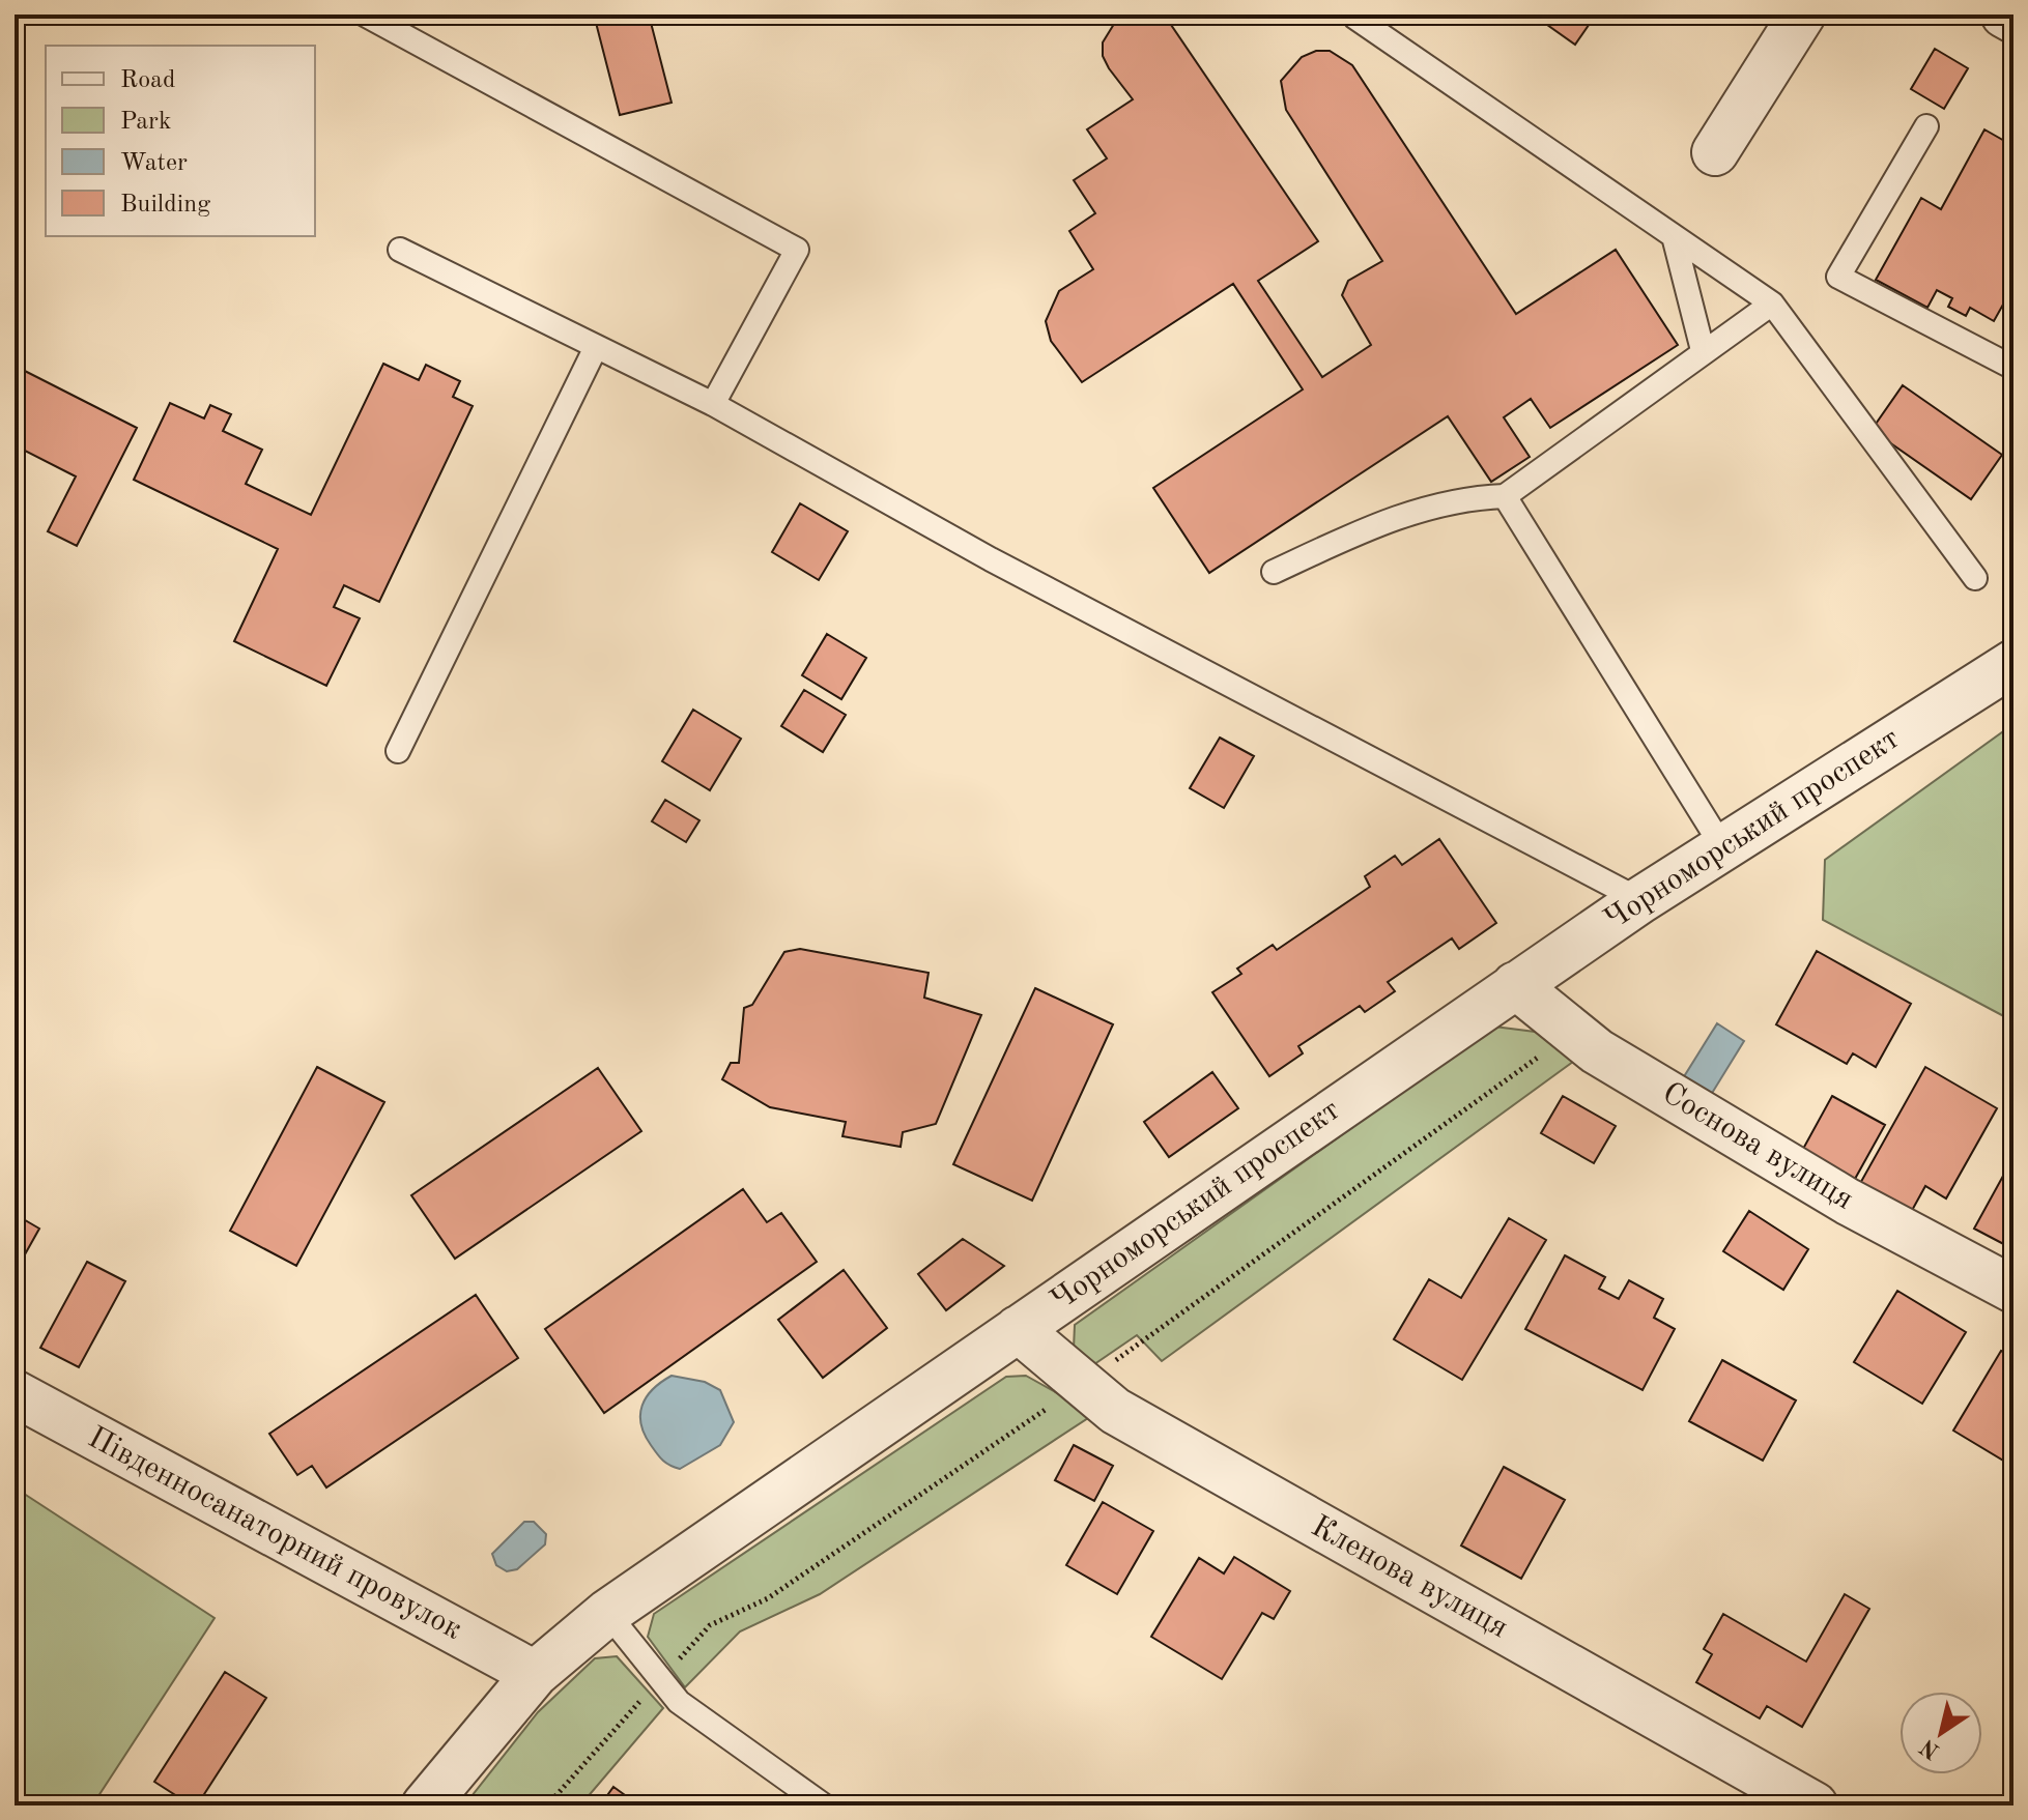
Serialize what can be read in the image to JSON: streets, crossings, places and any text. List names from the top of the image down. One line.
{"streets":{"street":["Чорноморський проспект","Соснова вулиця","Південносанаторний провулок","Кленова вулиця"]},"crossings":[["Чорноморський проспект","Соснова вулиця"],["Чорноморський проспект","Південносанаторний провулок"],["Чорноморський проспект","Кленова вулиця"]],"legend":["Road","Park","Water","Building"],"north":"bottom left"}
